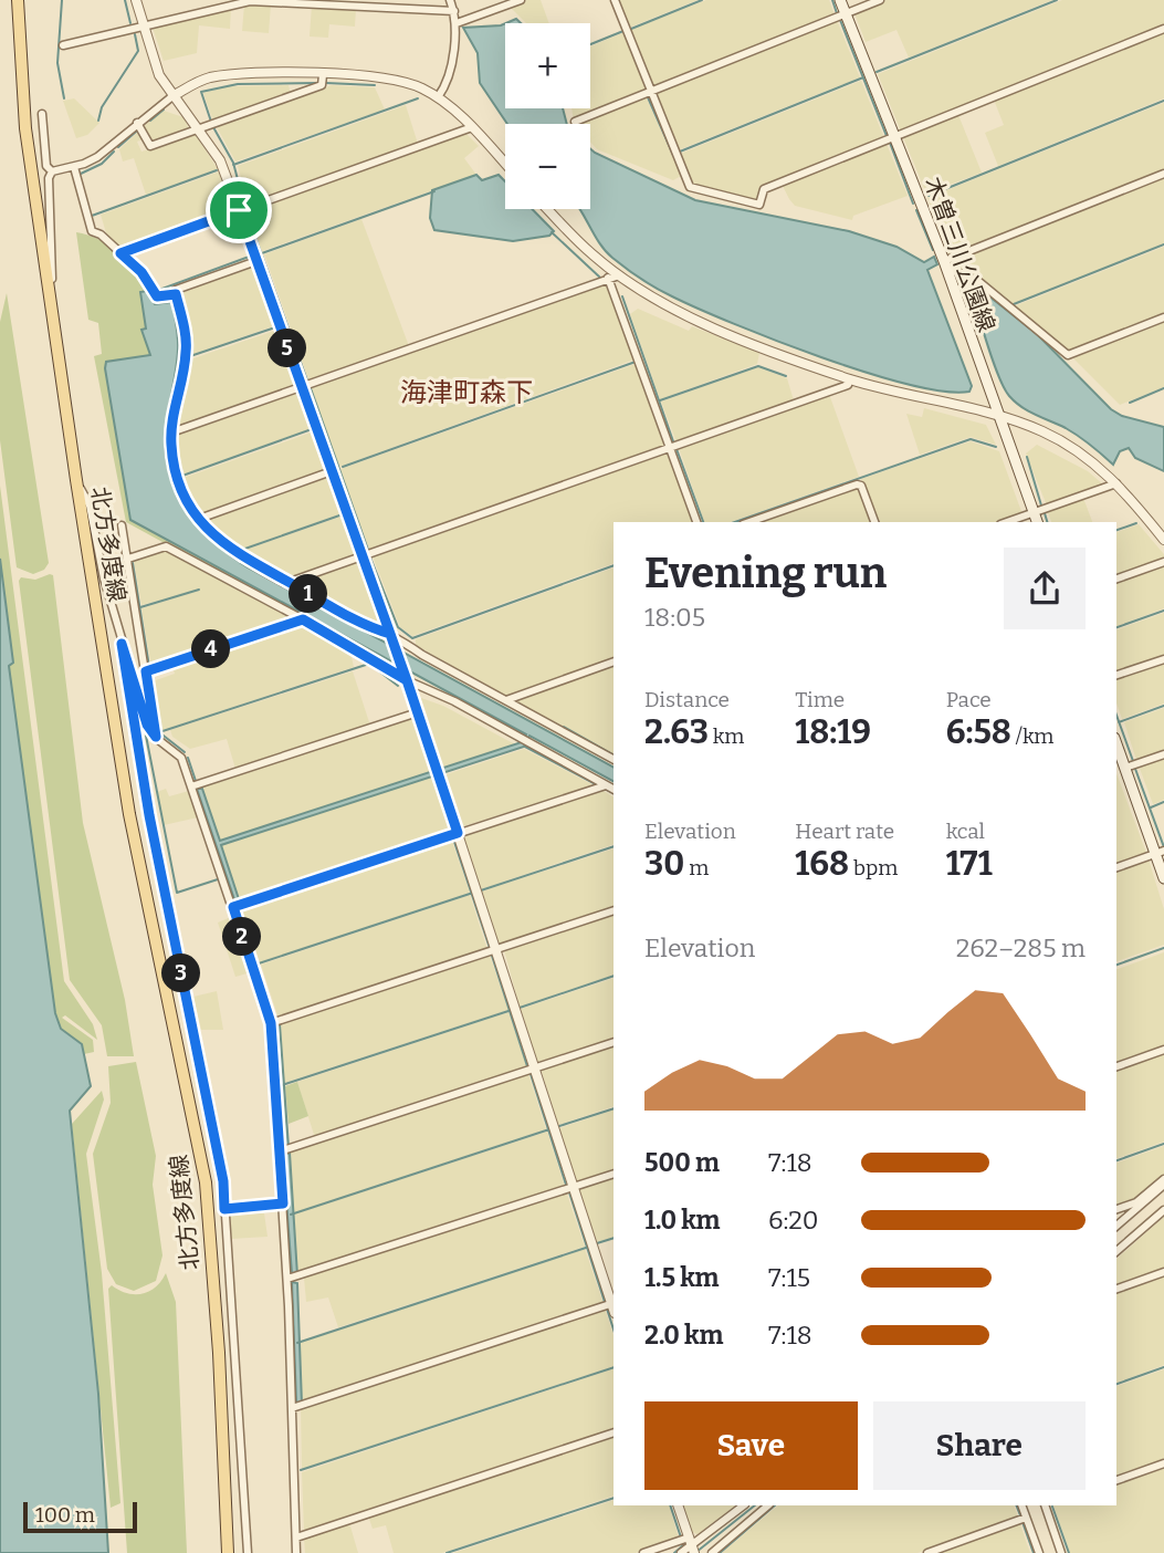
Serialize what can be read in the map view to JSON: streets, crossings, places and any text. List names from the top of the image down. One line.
{"streets":{"main road":["木曽三川公園線","北方多度線"]},"districts":["海津町森下"],"scale_bar":"100 m","page":{"map_buttons":["+","−"],"pins":["5","1","4","2","3"],"heading":["Evening run","18:05"],"stats":[["Distance","2.63 km"],["Time","18:19"],["Pace","6:58 /km"],["Elevation","30 m"],["Heart rate","168 bpm"],["kcal","171"]],"chart":["Elevation","262–285 m"],"list":[{"name":"500 m","note":"7:18"},{"name":"1.0 km","note":"6:20"},{"name":"1.5 km","note":"7:15"},{"name":"2.0 km","note":"7:18"}],"buttons":["Save","Share"],"scale":"100 m"}}
